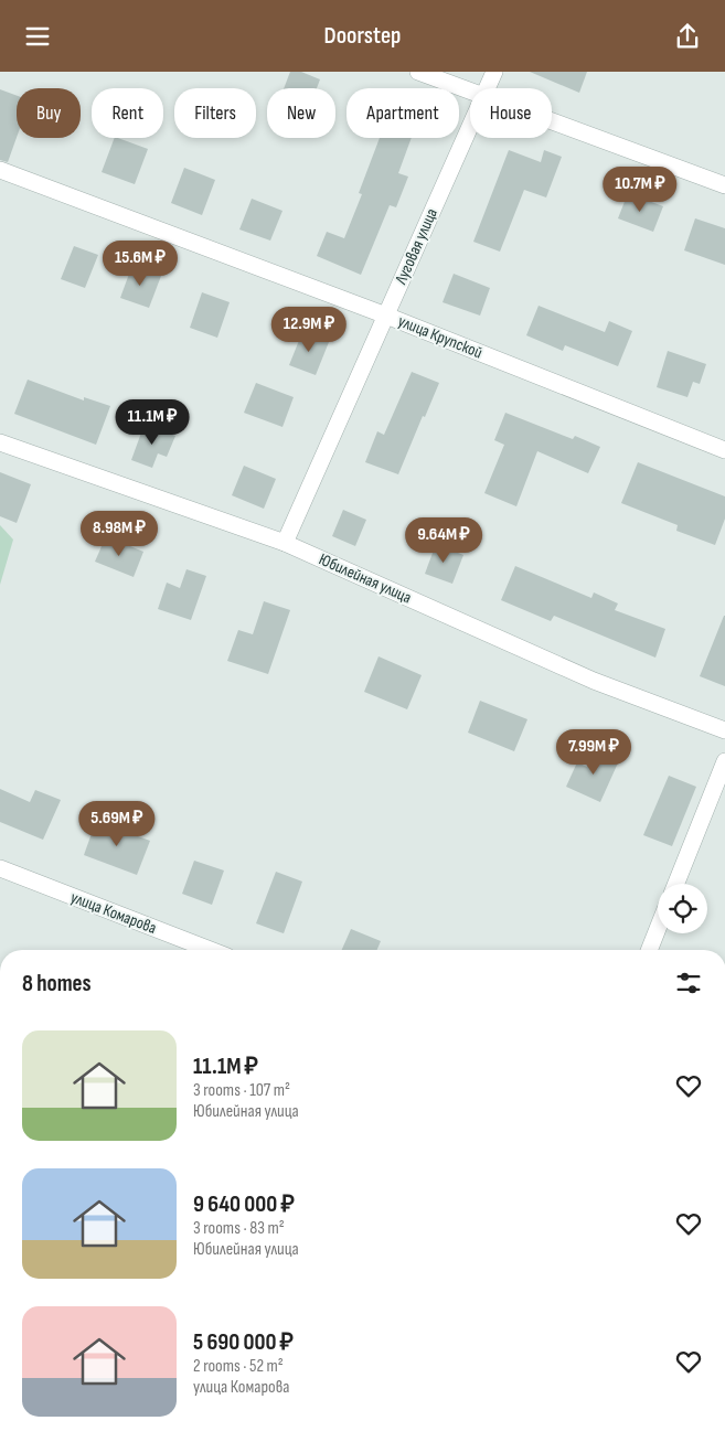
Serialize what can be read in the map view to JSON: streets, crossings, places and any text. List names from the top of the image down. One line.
{"streets":{"street":["Луговая улица","улица Крупской","Юбилейная улица","улица Комарова"]},"crossings":[["Луговая улица","улица Крупской"],["Луговая улица","Юбилейная улица"]],"page":{"header":"Doorstep","chip":["Buy","Rent","Filters","New","Apartment","House"],"price":["10.7M ₽","15.6M ₽","12.9M ₽","11.1M ₽","8.98M ₽","9.64M ₽","7.99M ₽","5.69M ₽"],"heading":"8 homes","list":[{"name":"11.1M ₽","note":"3 rooms · 107 m² · Юбилейная улица"},{"name":"9 640 000 ₽","note":"3 rooms · 83 m² · Юбилейная улица"},{"name":"5 690 000 ₽","note":"2 rooms · 52 m² · улица Комарова"}]}}
